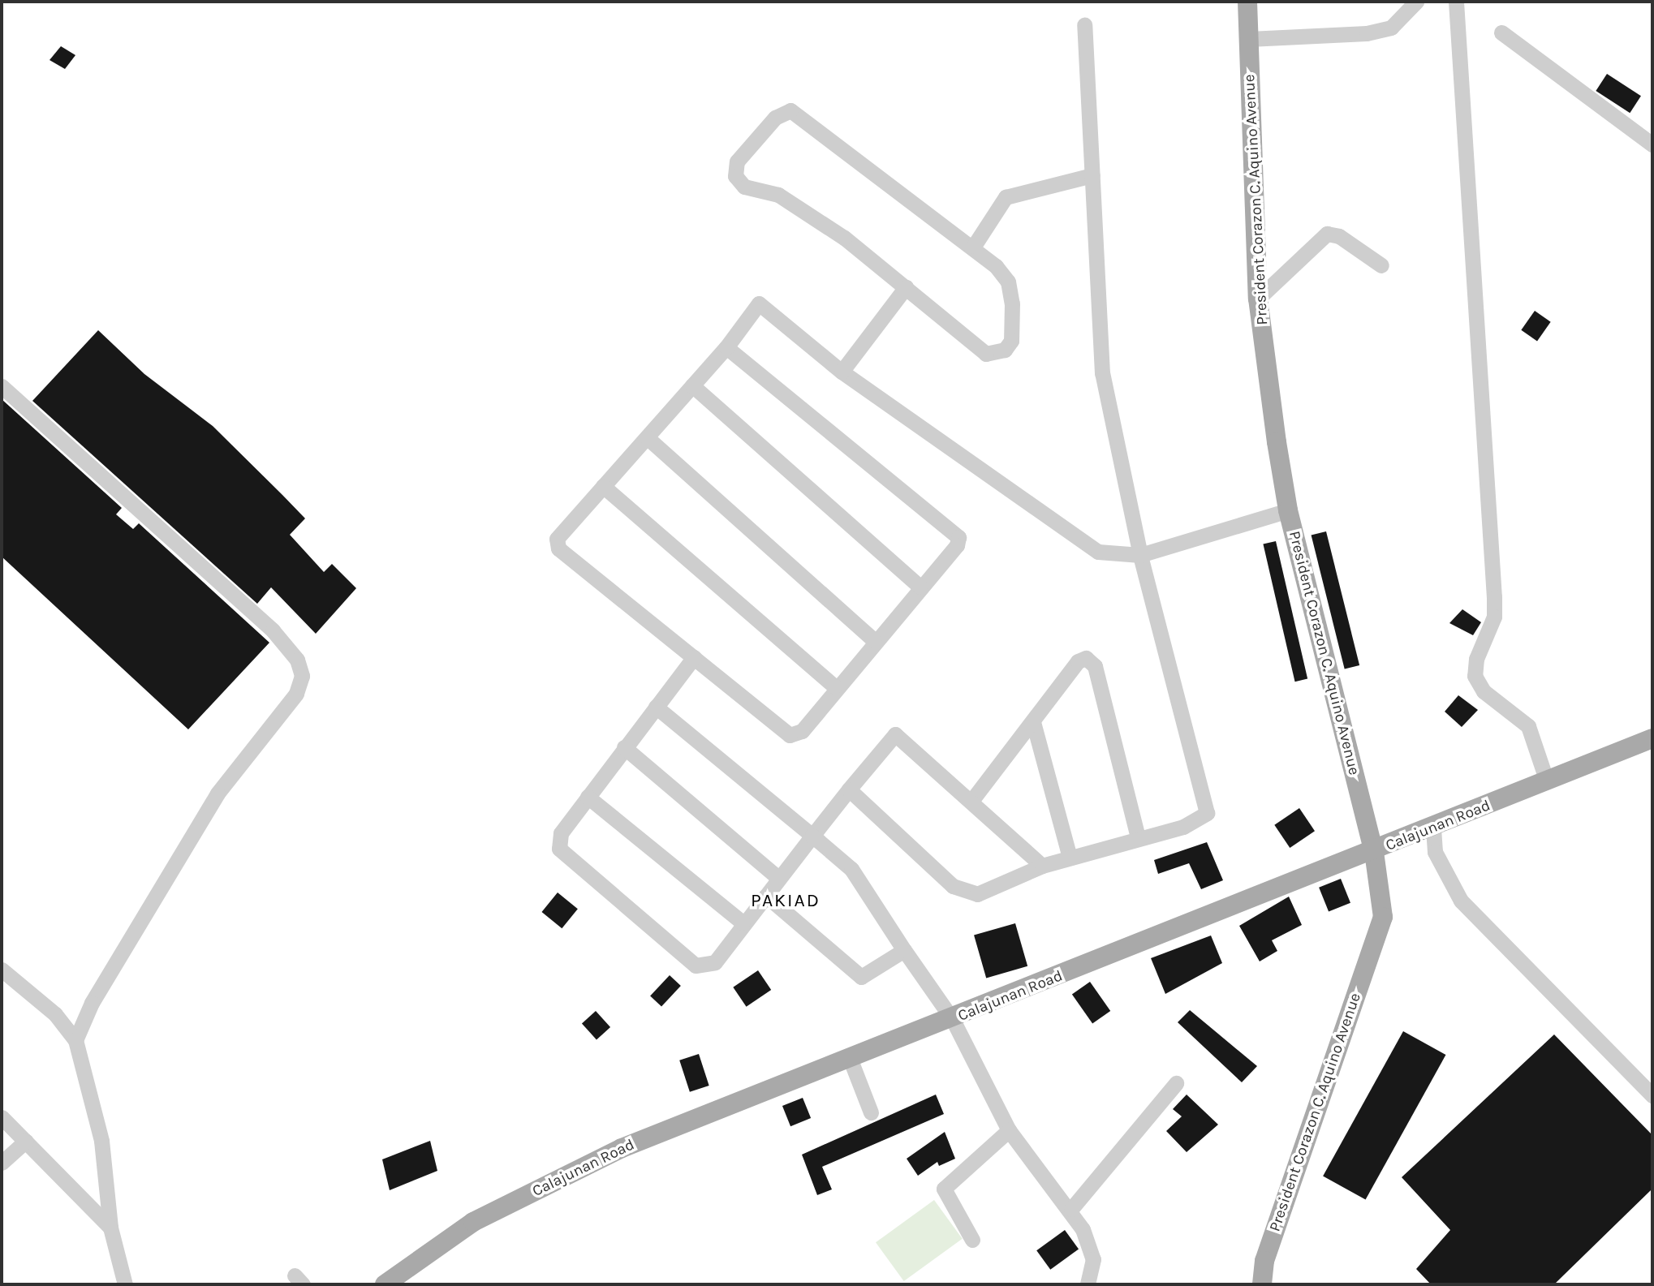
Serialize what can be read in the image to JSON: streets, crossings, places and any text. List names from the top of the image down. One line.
{"streets":{"main road":["President Corazon C. Aquino Avenue","Calajunan Road"]},"crossings":[["President Corazon C. Aquino Avenue","Calajunan Road"]],"districts":["PAKIAD"]}
